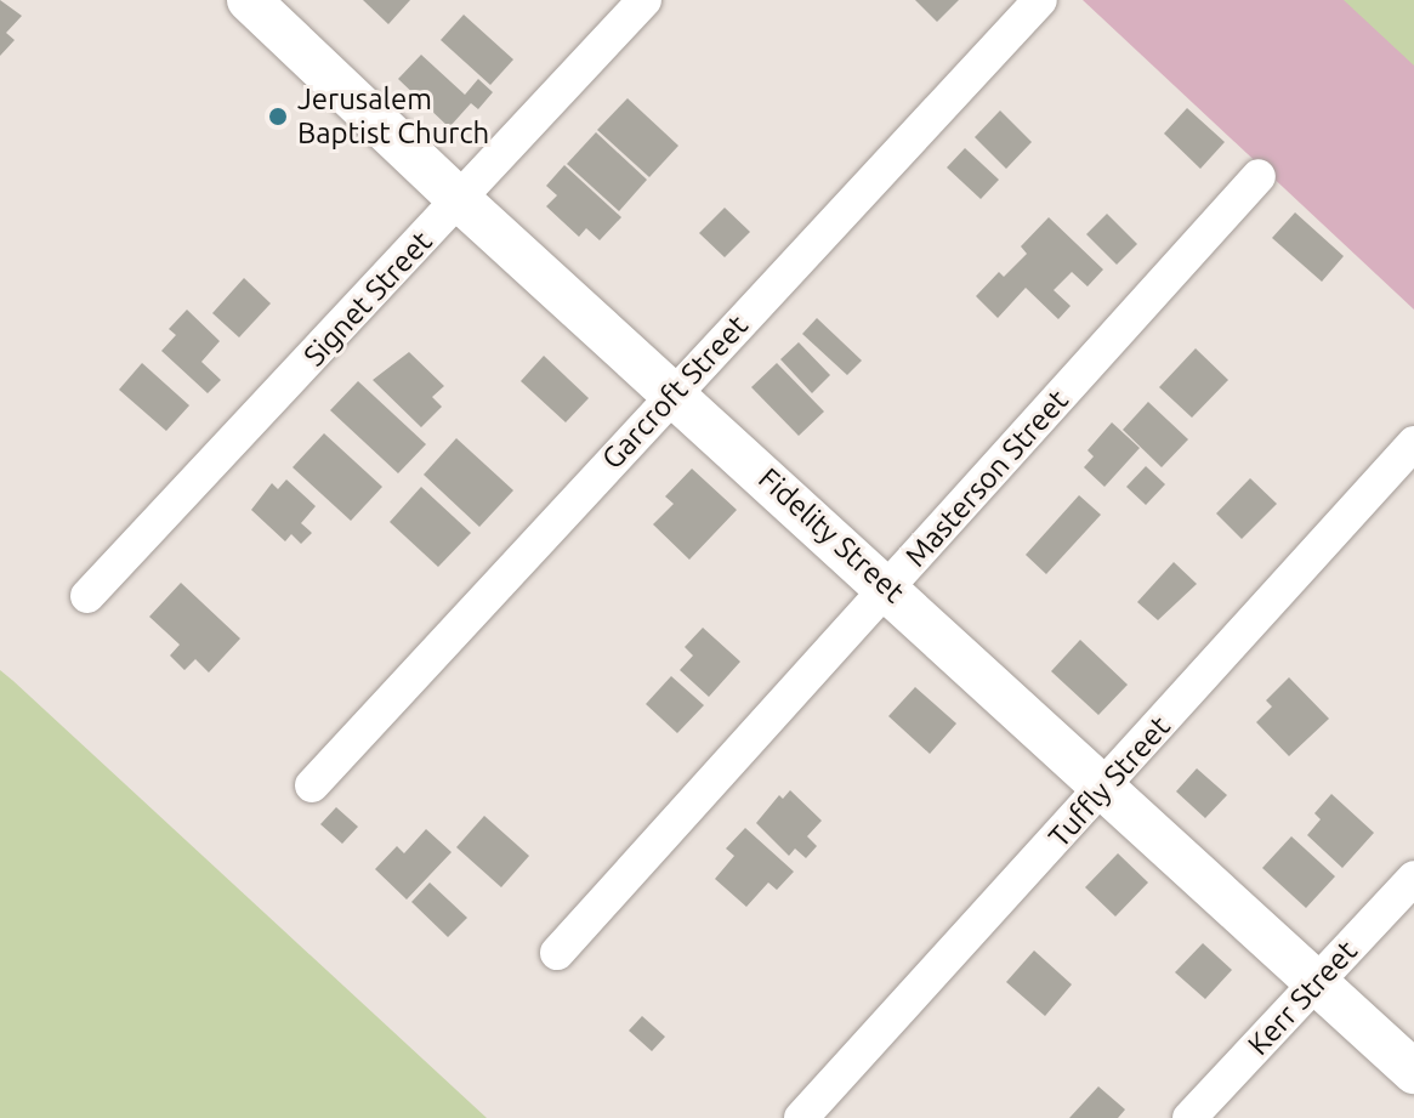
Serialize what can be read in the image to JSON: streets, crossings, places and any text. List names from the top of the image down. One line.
{"streets":{"main road":["Fidelity Street"],"street":["Signet Street","Garcroft Street","Masterson Street","Tuffly Street","Kerr Street"]},"crossings":[["Signet Street","Fidelity Street"],["Garcroft Street","Fidelity Street"],["Masterson Street","Fidelity Street"],["Fidelity Street","Tuffly Street"],["Fidelity Street","Kerr Street"]],"places":["Jerusalem Baptist Church"]}
